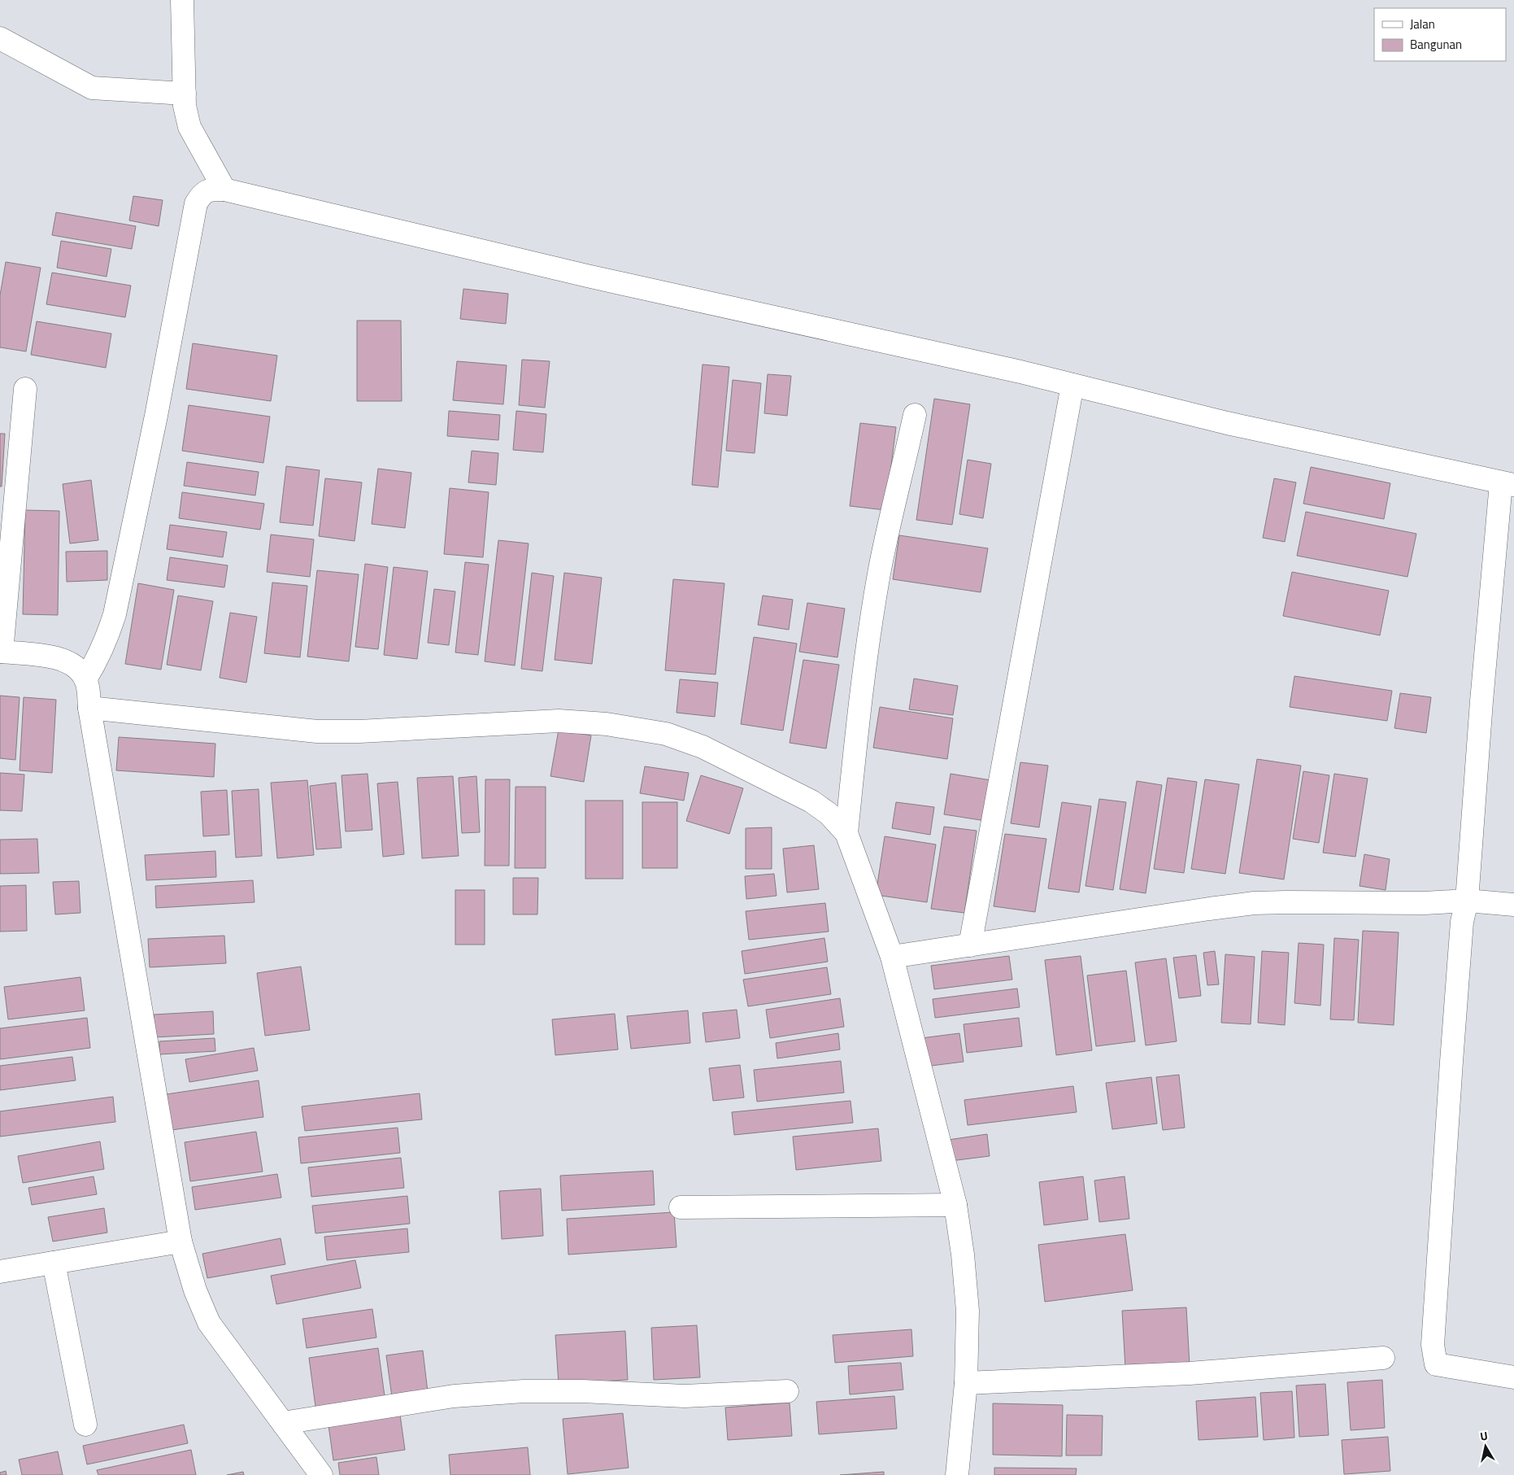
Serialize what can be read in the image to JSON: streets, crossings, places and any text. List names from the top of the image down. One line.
{"legend":["Jalan","Bangunan"],"north":"top"}
